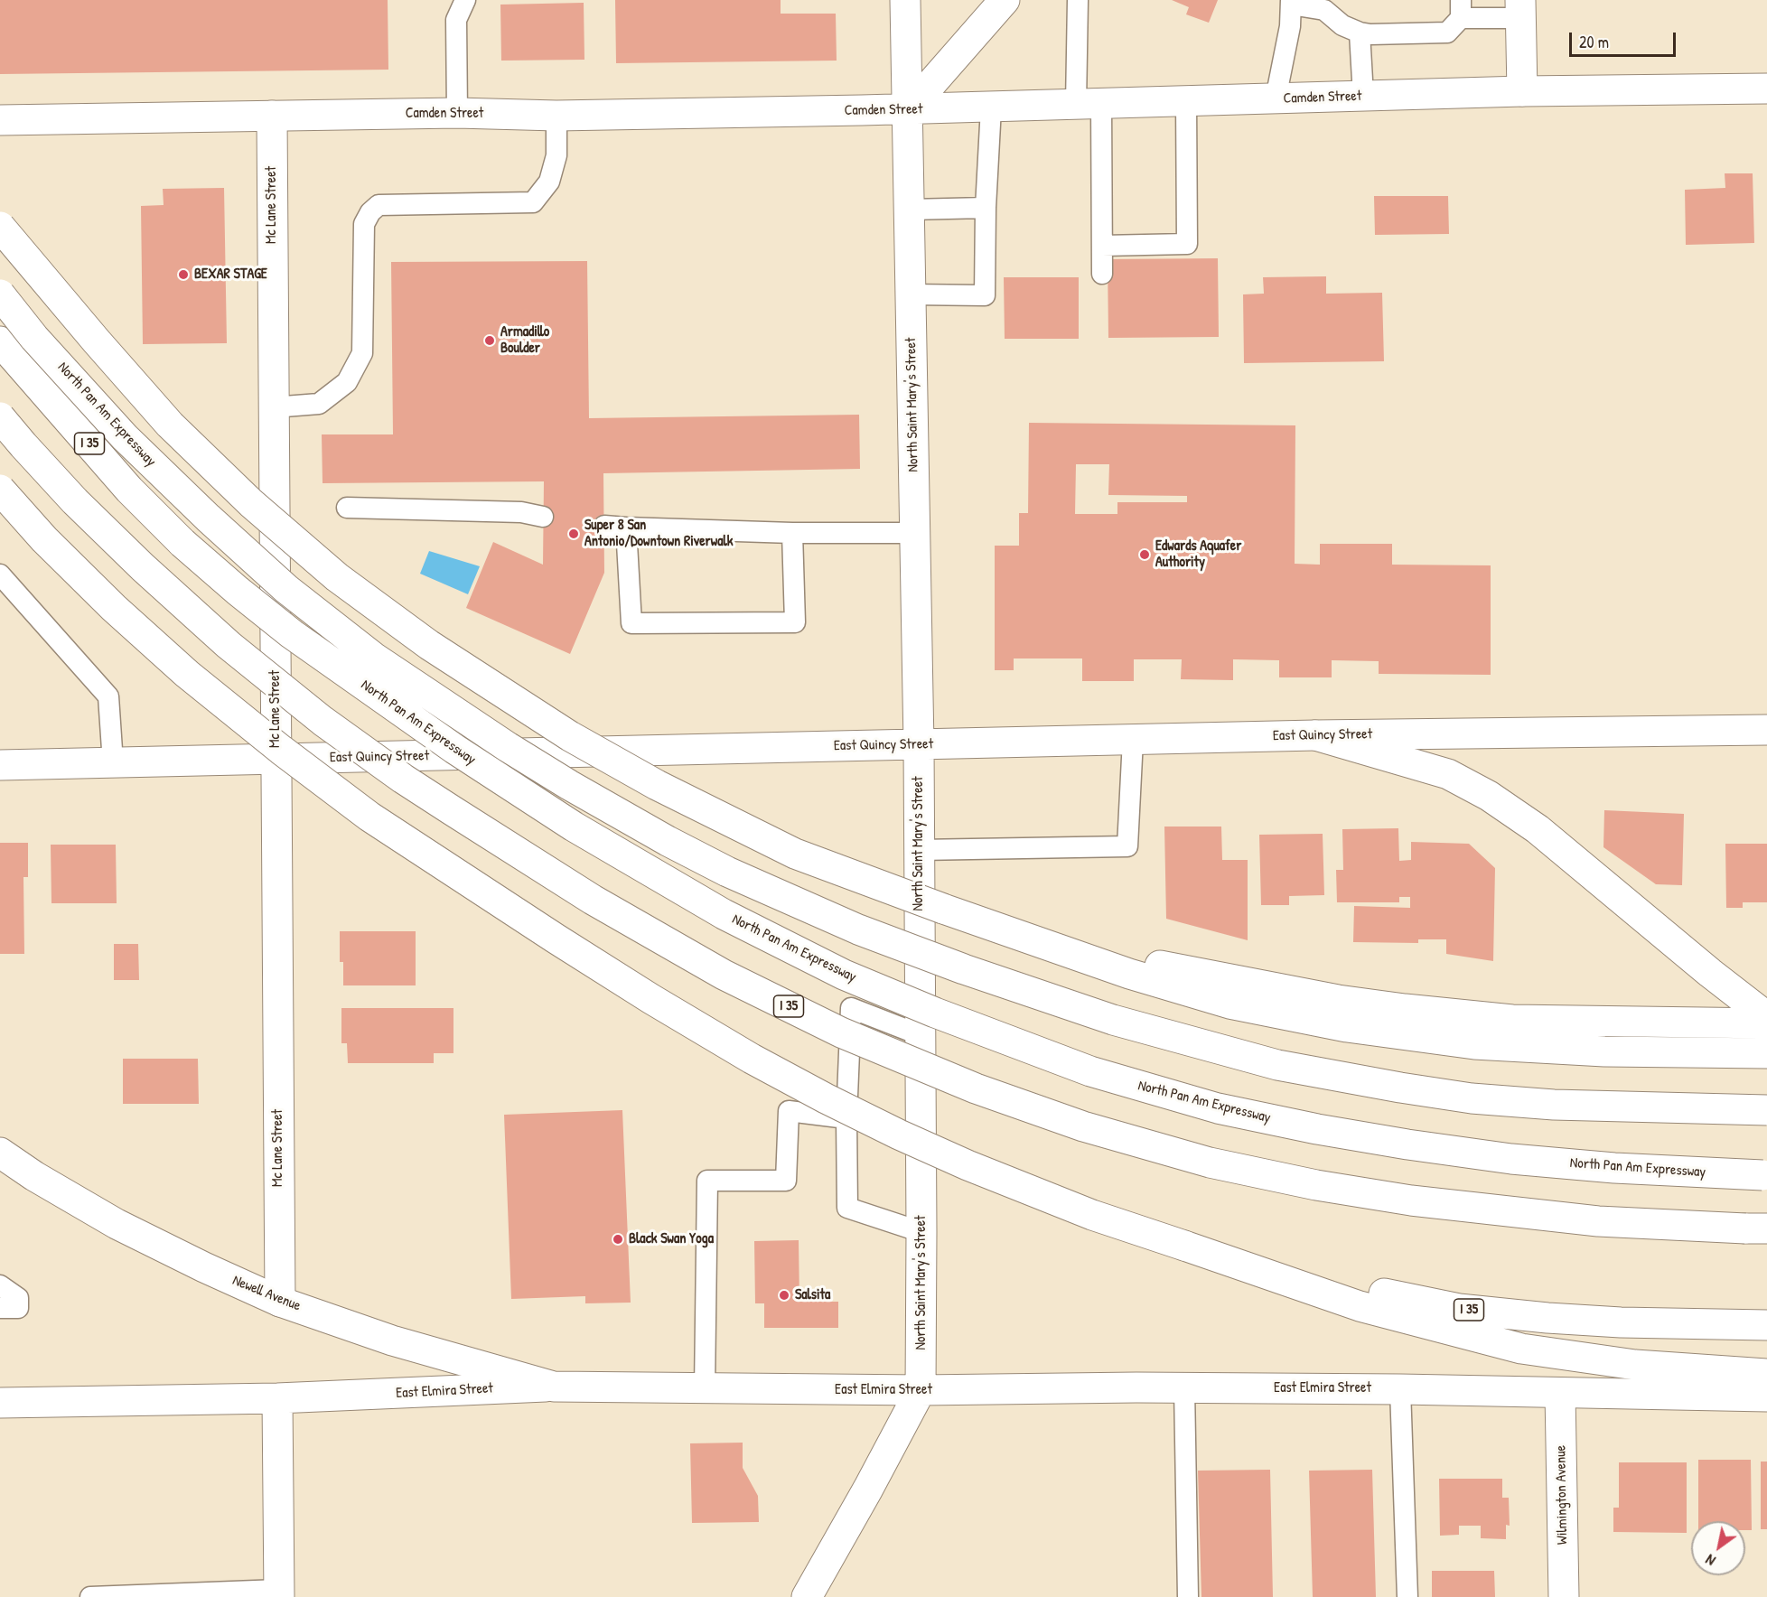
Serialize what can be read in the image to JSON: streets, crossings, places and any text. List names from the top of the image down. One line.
{"streets":{"main road":["Camden Street","Mc Lane Street","North Saint Mary's Street","North Pan Am Expressway","I 35","East Quincy Street","Newell Avenue","East Elmira Street","Wilmington Avenue"]},"crossings":[["Camden Street","Mc Lane Street"],["Camden Street","North Saint Mary's Street"],["Mc Lane Street","East Quincy Street"],["Mc Lane Street","Newell Avenue"],["North Saint Mary's Street","East Quincy Street"],["North Saint Mary's Street","East Elmira Street"],["Newell Avenue","East Elmira Street"],["East Elmira Street","Wilmington Avenue"]],"places":["BEXAR STAGE","Armadillo Boulder","Super 8 San Antonio/Downtown Riverwalk","Edwards Aquafer Authority","Black Swan Yoga","Salsita"],"scale_bar":"20 m","north":"bottom left"}
